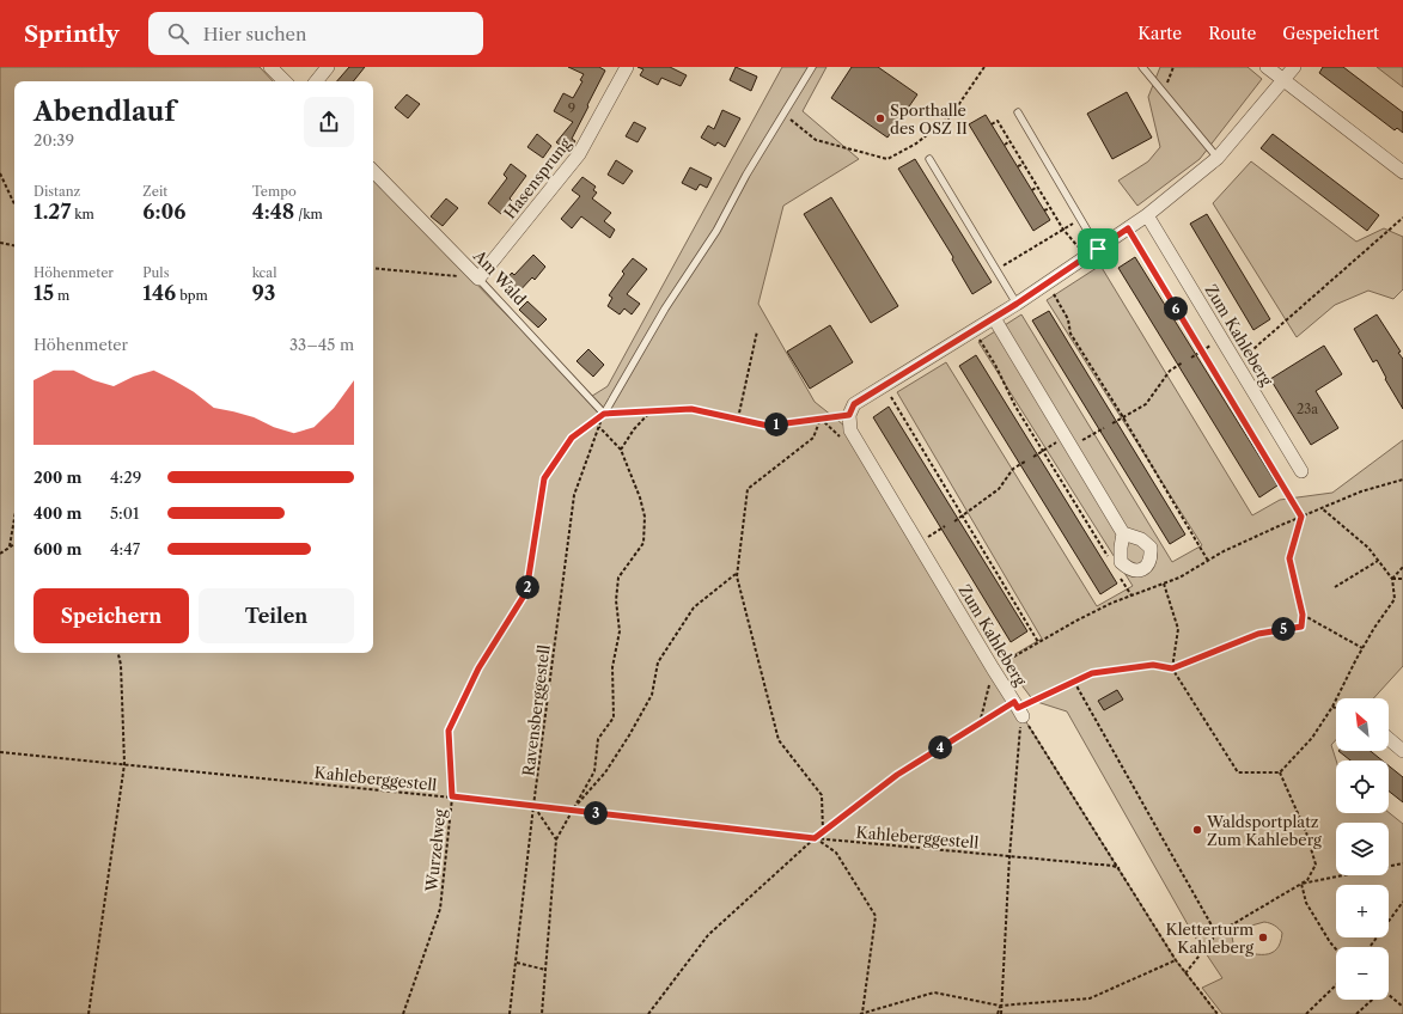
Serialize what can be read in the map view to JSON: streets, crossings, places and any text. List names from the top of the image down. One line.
{"streets":{"street":["Hasensprung","Am Wald","Zum Kahleberg"],"path":["Ravensberggestell","Kahleberggestell","Wurzelweg"]},"crossings":[["Hasensprung","Am Wald"],["Am Wald","Ravensberggestell"],["Am Wald","Wurzelweg"],["Ravensberggestell","Kahleberggestell"],["Ravensberggestell","Wurzelweg"],["Kahleberggestell","Wurzelweg"]],"places":["Sporthalle des OSZ II","Waldsportplatz Zum Kahleberg","Kletterturm Kahleberg"],"house_numbers":["9","23a"],"north":"top left","page":{"header":"Sprintly","search":"Hier suchen","nav":["Karte","Route","Gespeichert"],"heading":["Abendlauf","20:39"],"stats":[["Distanz","1.27 km"],["Zeit","6:06"],["Tempo","4:48 /km"],["Höhenmeter","15 m"],["Puls","146 bpm"],["kcal","93"]],"pins":["6","1","2","5","4","3"],"chart":["Höhenmeter","33–45 m"],"list":[{"name":"200 m","note":"4:29"},{"name":"400 m","note":"5:01"},{"name":"600 m","note":"4:47"}],"buttons":["Speichern","Teilen"],"map_buttons":["+","−"]}}
